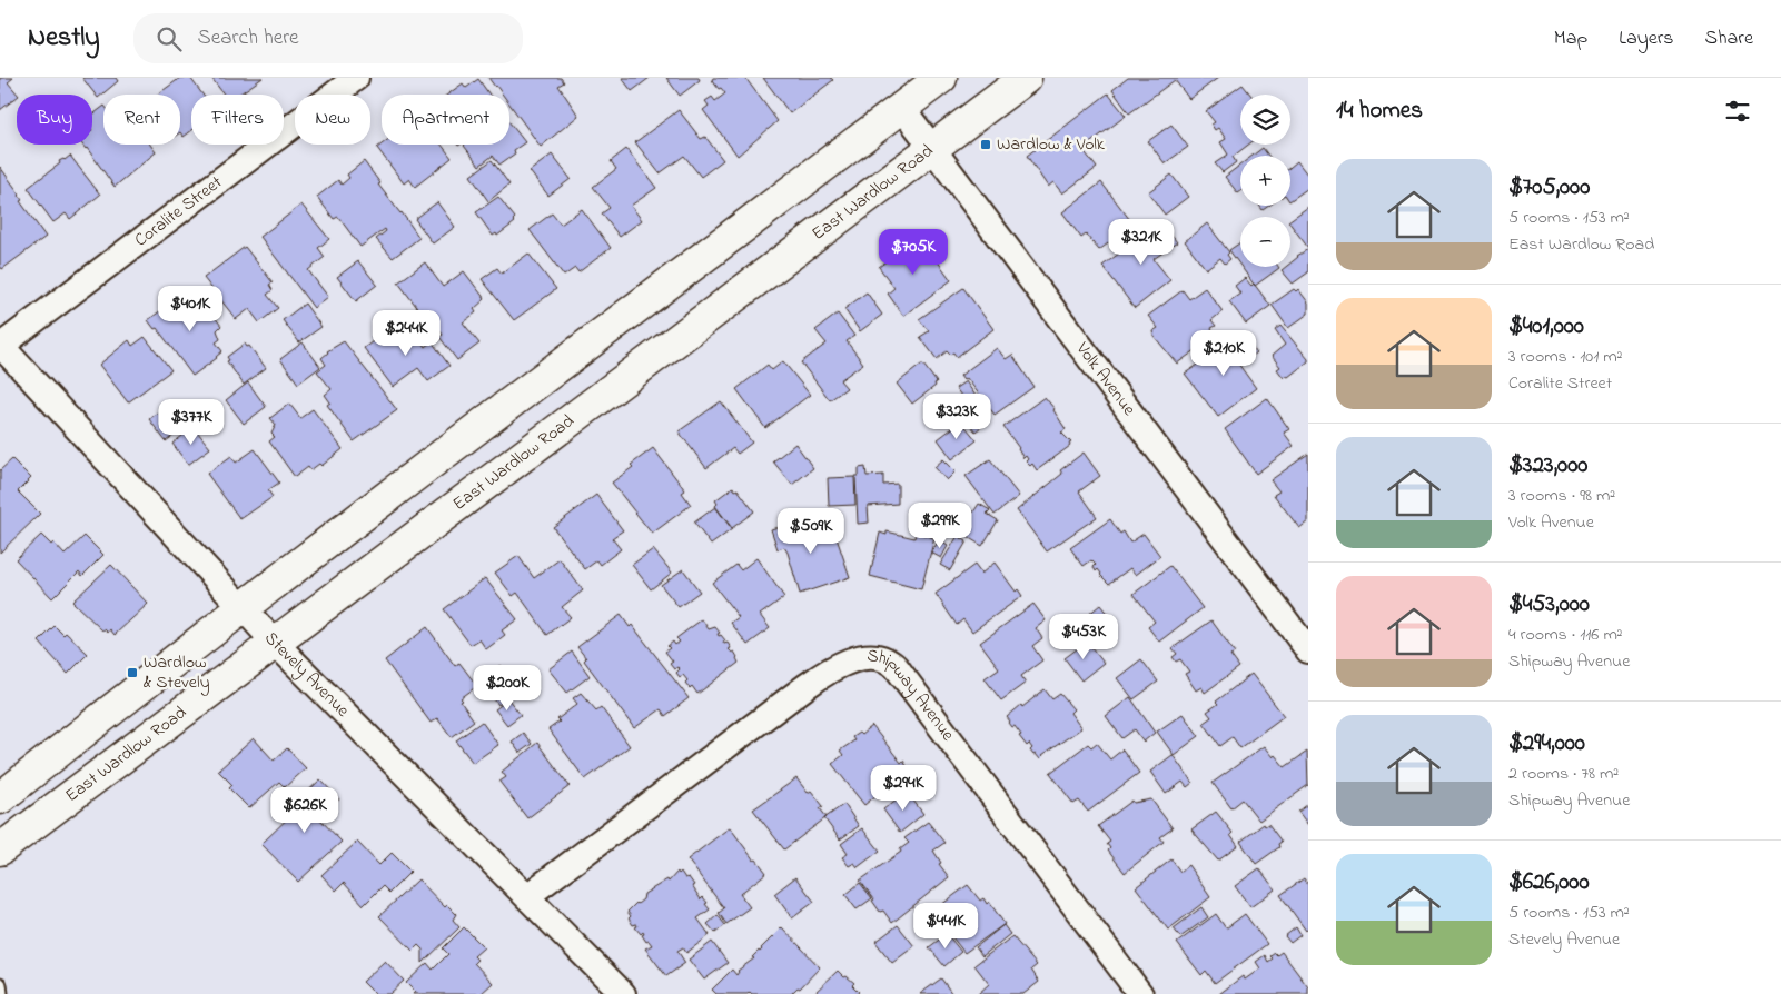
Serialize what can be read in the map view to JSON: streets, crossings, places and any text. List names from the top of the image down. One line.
{"streets":{"main road":["East Wardlow Road"],"street":["Coralite Street","Volk Avenue","Stevely Avenue","Shipway Avenue"]},"crossings":[["East Wardlow Road","Volk Avenue"],["East Wardlow Road","Stevely Avenue"],["Coralite Street","Stevely Avenue"],["Stevely Avenue","Shipway Avenue"]],"places":{"transit":["Wardlow & Volk","Wardlow & Stevely"]},"page":{"header":"Nestly","search":"Search here","nav":["Map","Layers","Share"],"heading":"14 homes","map_buttons":["+","−"],"chip":["Buy","Rent","Filters","New","Apartment"],"list":[{"name":"$705,000","note":"5 rooms · 153 m² · East Wardlow Road"},{"name":"$401,000","note":"3 rooms · 101 m² · Coralite Street"},{"name":"$323,000","note":"3 rooms · 98 m² · Volk Avenue"},{"name":"$453,000","note":"4 rooms · 116 m² · Shipway Avenue"},{"name":"$294,000","note":"2 rooms · 78 m² · Shipway Avenue"},{"name":"$626,000","note":"5 rooms · 153 m² · Stevely Avenue"}],"price":["$321K","$705K","$401K","$244K","$210K","$323K","$377K","$299K","$509K","$453K","$200K","$294K","$626K","$441K"]}}
